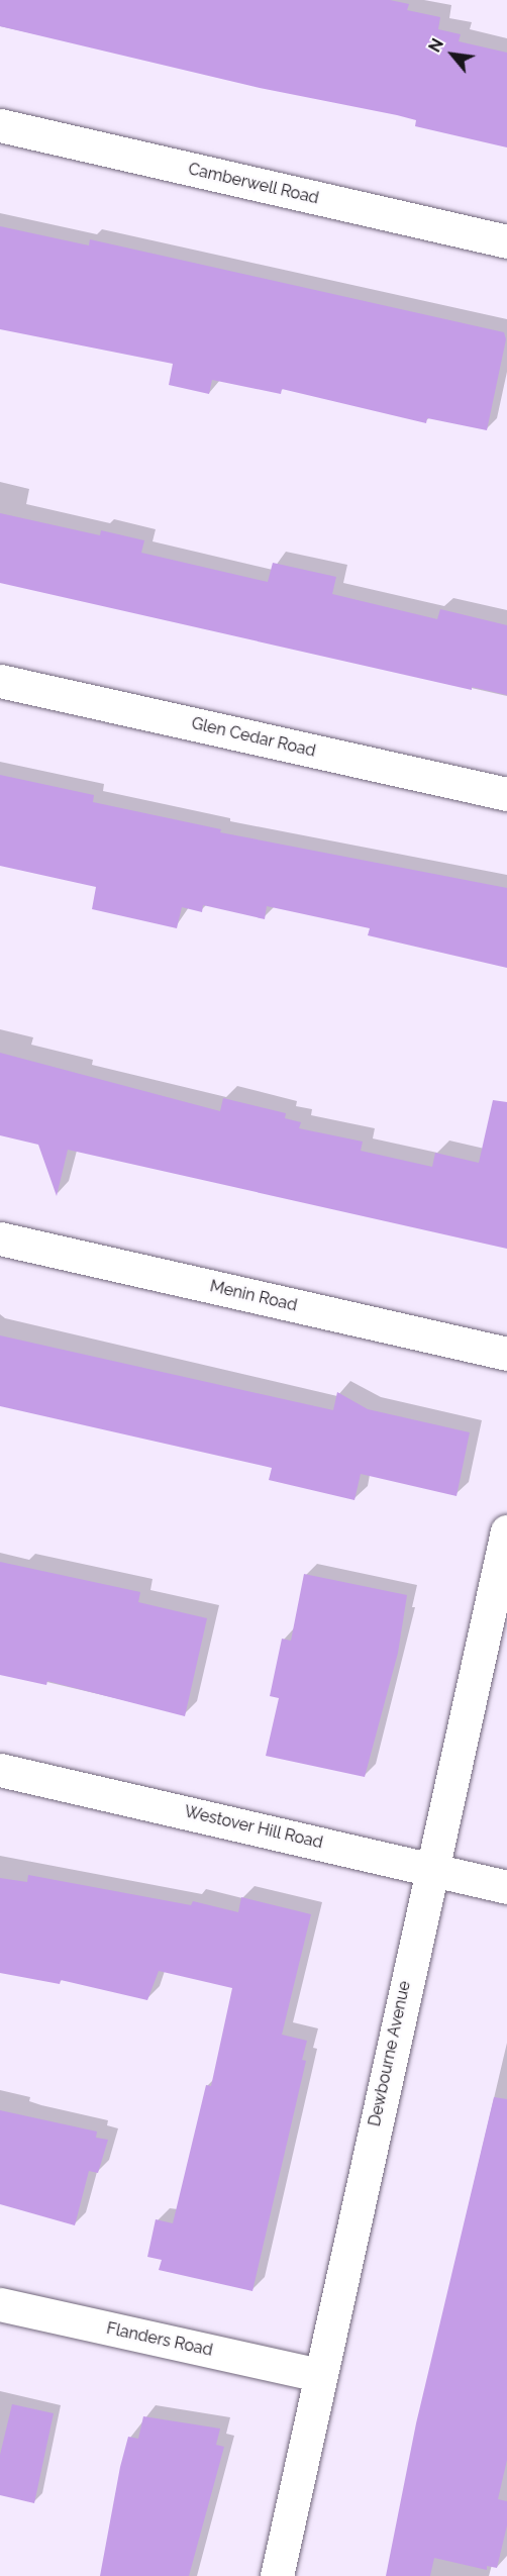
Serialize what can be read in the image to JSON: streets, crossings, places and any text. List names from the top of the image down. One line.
{"streets":{"street":["Camberwell Road","Glen Cedar Road","Menin Road","Westover Hill Road","Dewbourne Avenue","Flanders Road"]},"crossings":[["Westover Hill Road","Dewbourne Avenue"],["Dewbourne Avenue","Flanders Road"]],"north":"top left"}
